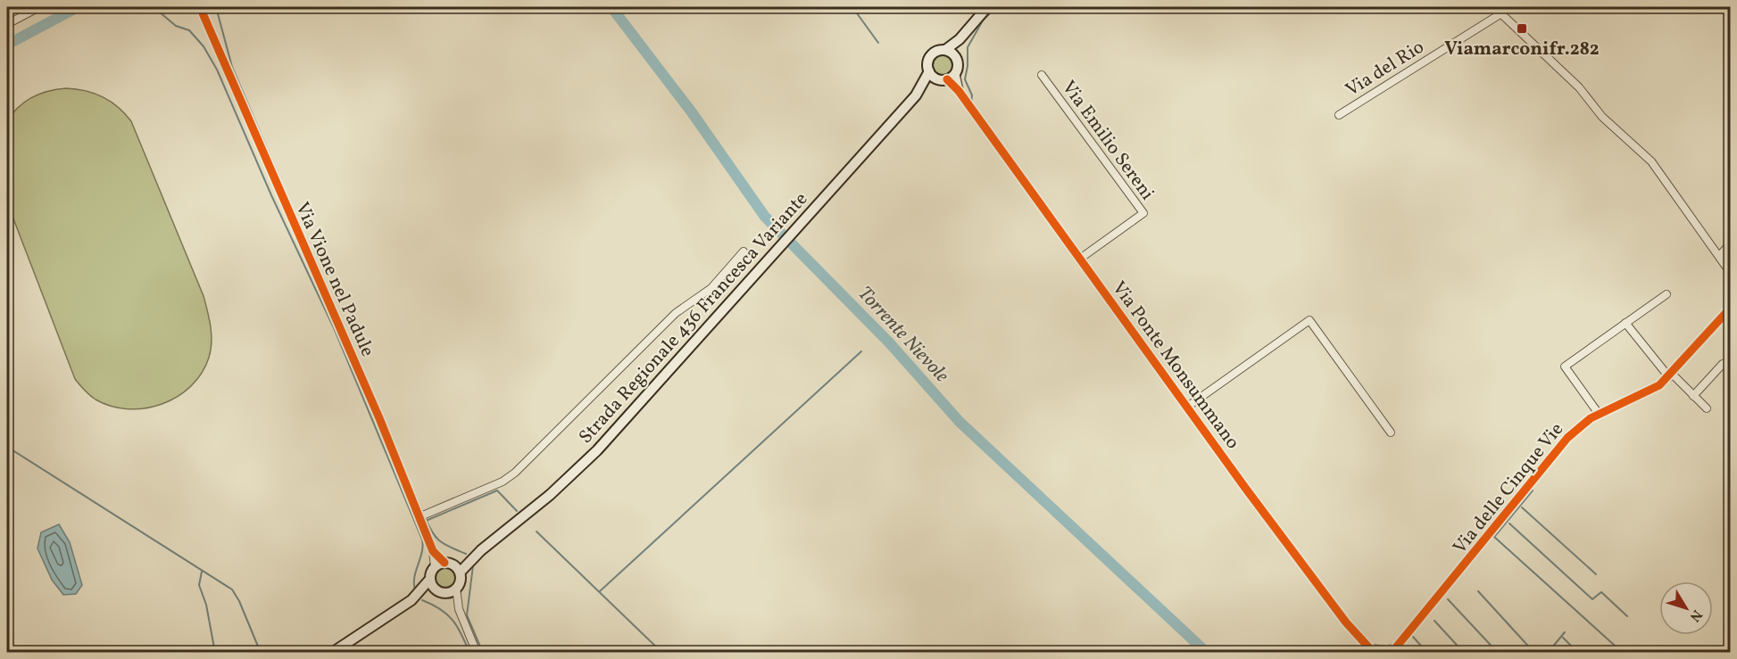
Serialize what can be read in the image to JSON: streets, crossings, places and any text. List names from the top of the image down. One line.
{"streets":{"main road":["Strada Regionale 436 Francesca Variante"],"street":["Via del Rio","Via Emilio Sereni","Via Vione nel Padule","Via Ponte Monsummano","Via delle Cinque Vie"]},"crossings":[["Via Emilio Sereni","Via Ponte Monsummano"],["Via Vione nel Padule","Strada Regionale 436 Francesca Variante"]],"water":["Torrente Nievole"],"places":{"transit":["Viamarconifr.282"]},"north":"bottom right"}
